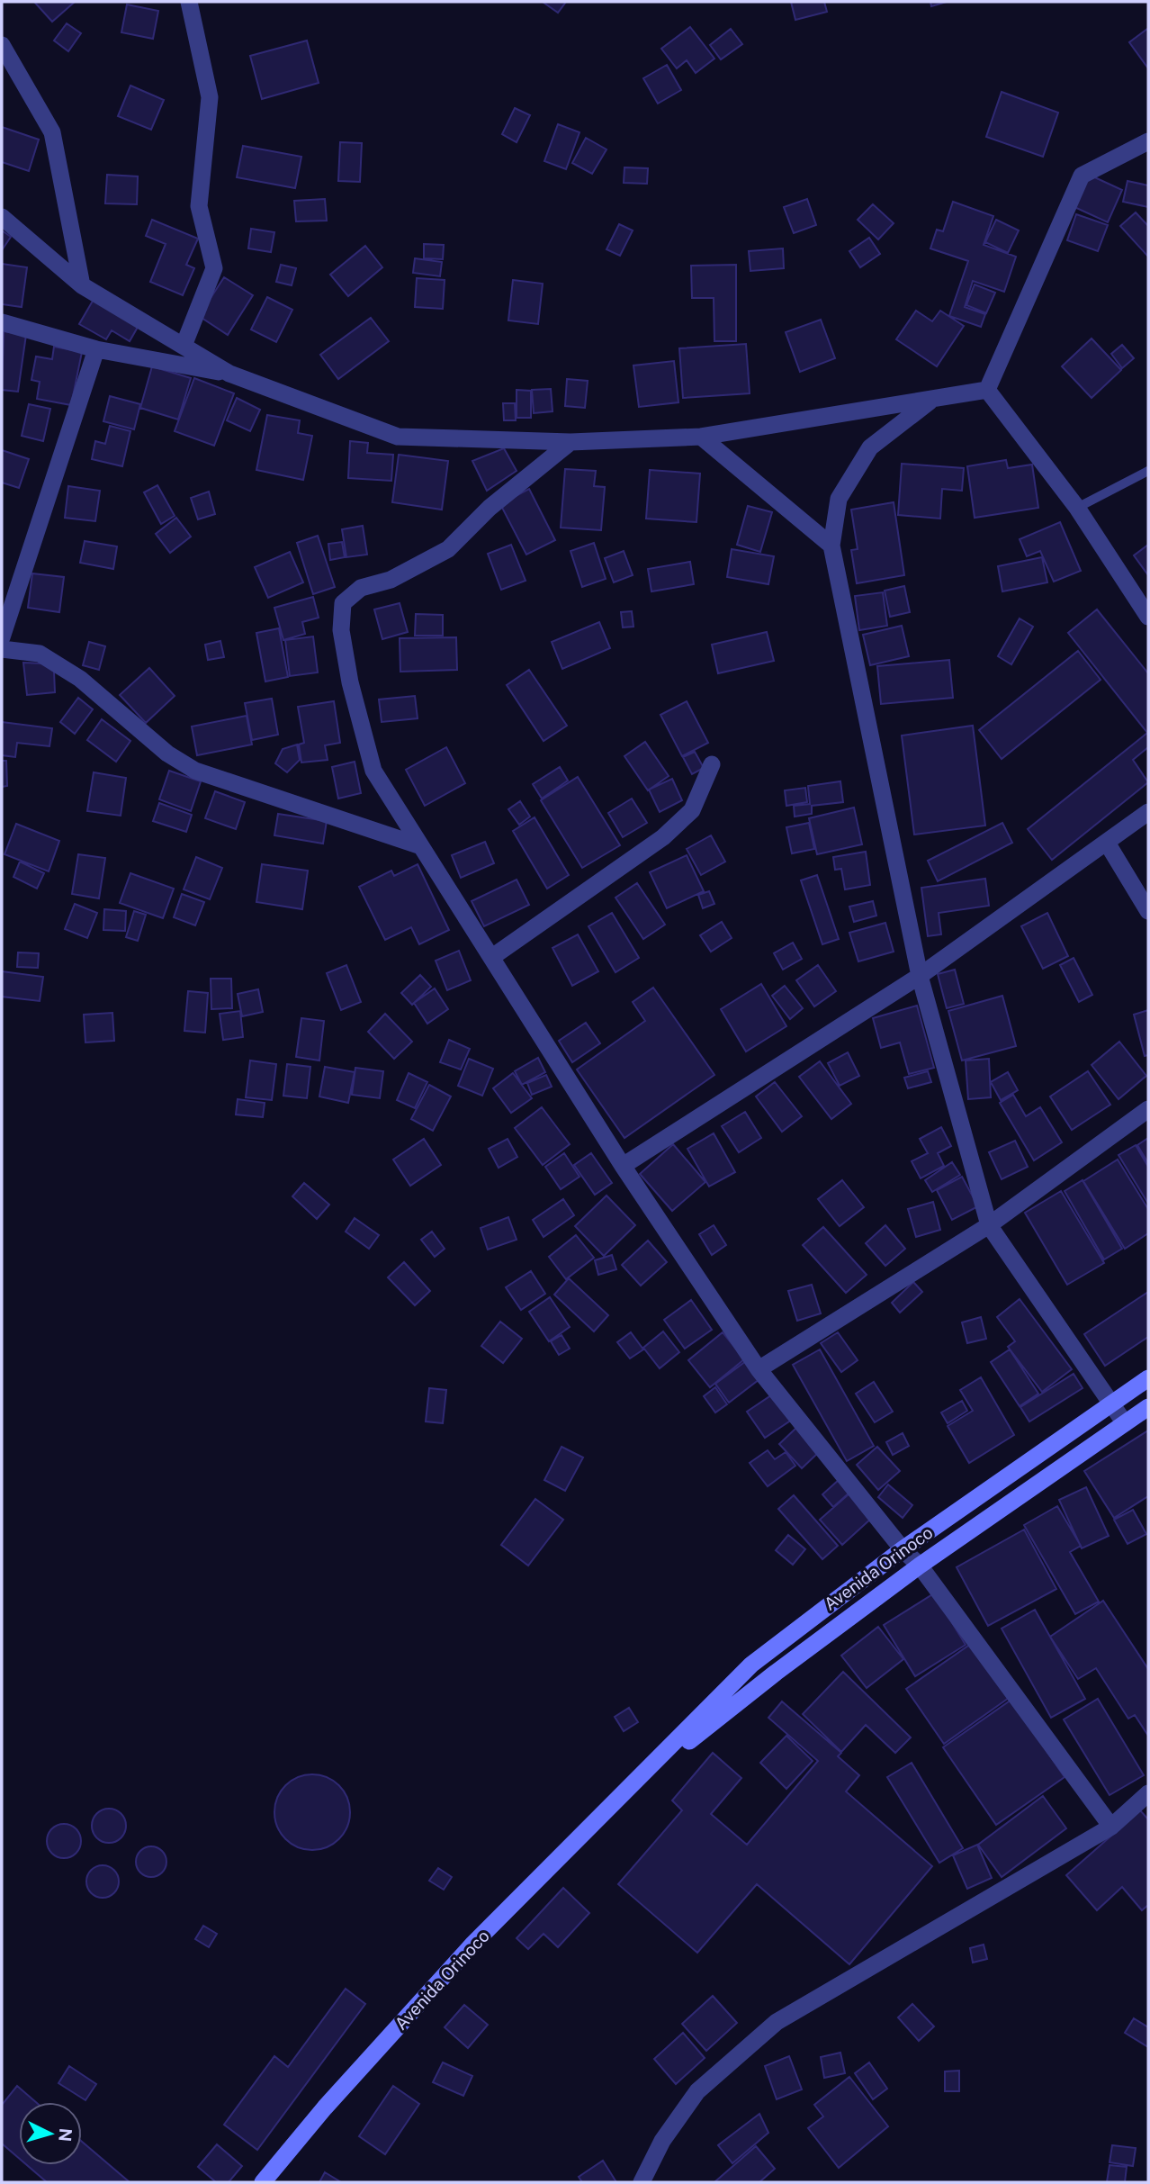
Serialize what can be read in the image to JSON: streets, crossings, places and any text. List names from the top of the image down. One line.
{"streets":{"main road":["Avenida Orinoco"]},"north":"right"}
